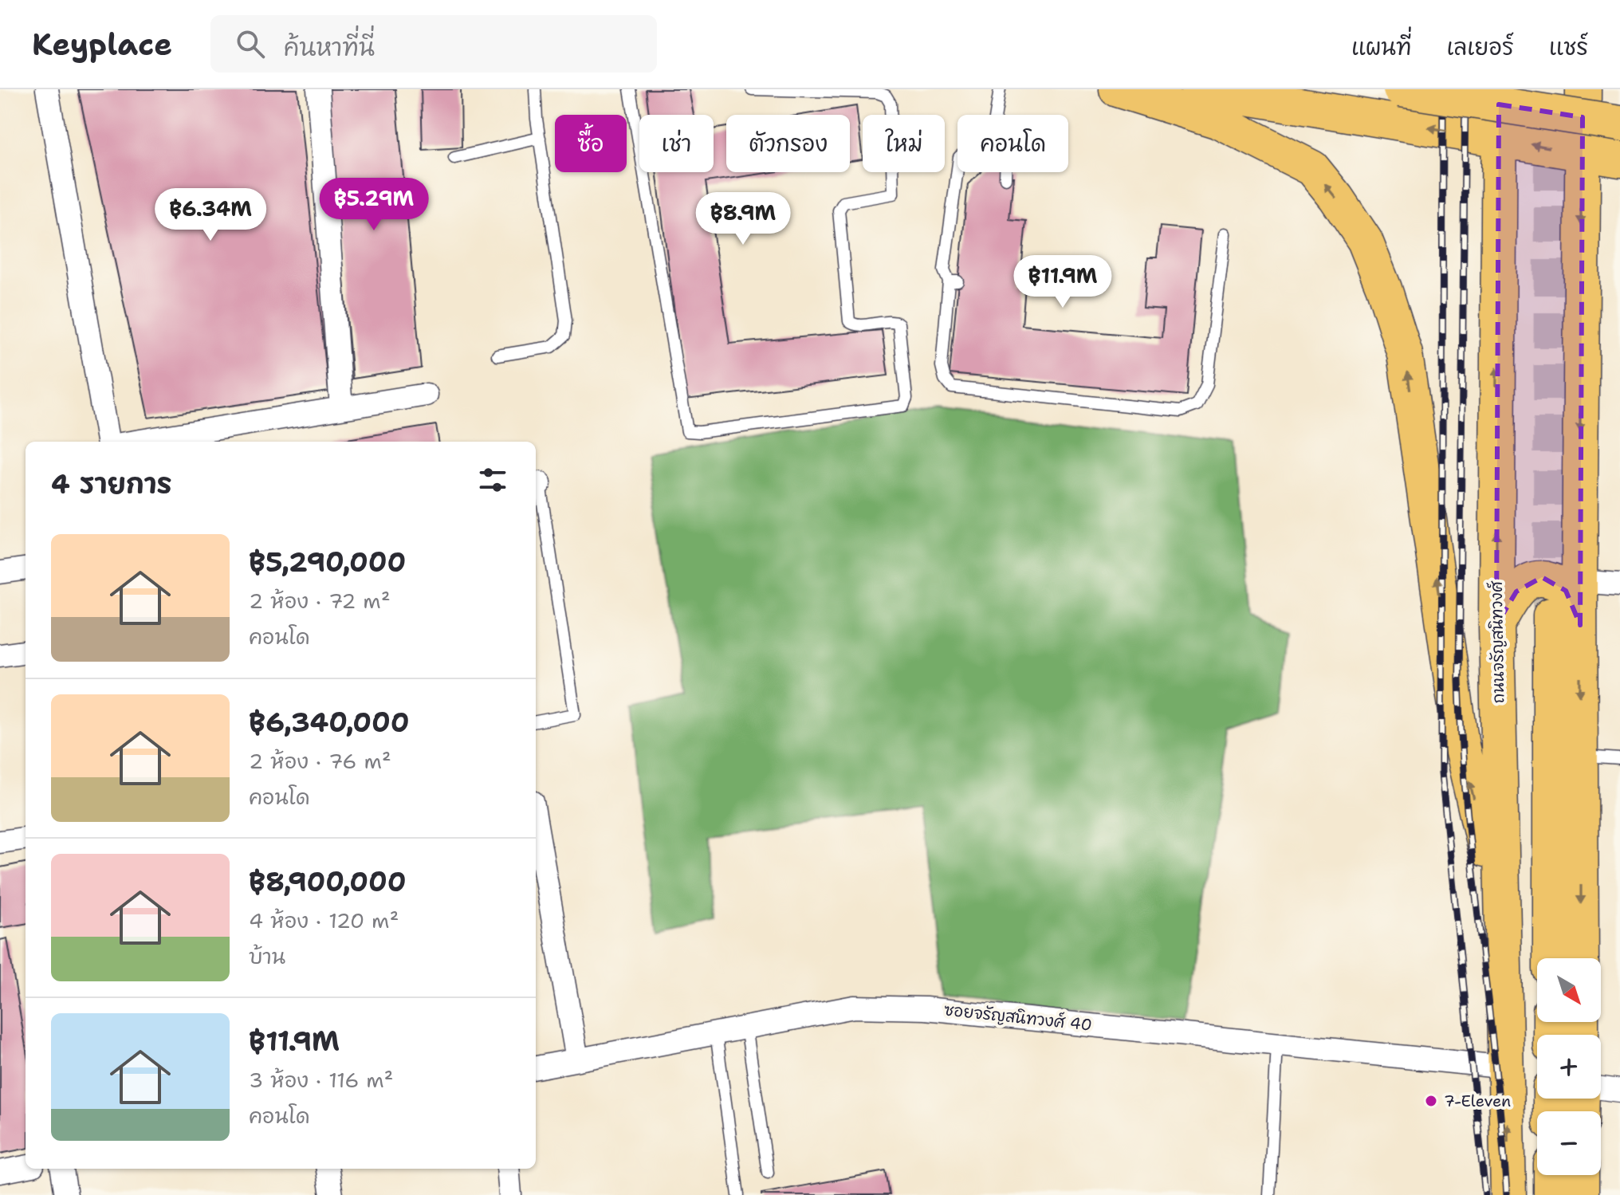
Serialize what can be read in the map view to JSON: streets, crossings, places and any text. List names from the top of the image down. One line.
{"streets":{"main road":["ถนนจรัญสนิทวงศ์"],"street":["ซอยจรัญสนิทวงศ์ 40"]},"crossings":[["ถนนจรัญสนิทวงศ์","ซอยจรัญสนิทวงศ์ 40"]],"places":["7-Eleven"],"north":"bottom right","page":{"header":"Keyplace","search":"ค้นหาที่นี่","nav":["แผนที่","เลเยอร์","แชร์"],"chip":["ซื้อ","เช่า","ตัวกรอง","ใหม่","คอนโด"],"price":["฿5.29M","฿6.34M","฿8.9M","฿11.9M"],"heading":"4 รายการ","list":[{"name":"฿5,290,000","note":"2 ห้อง · 72 m² · คอนโด"},{"name":"฿6,340,000","note":"2 ห้อง · 76 m² · คอนโด"},{"name":"฿8,900,000","note":"4 ห้อง · 120 m² · บ้าน"},{"name":"฿11.9M","note":"3 ห้อง · 116 m² · คอนโด"}],"map_buttons":["+","−"]}}
